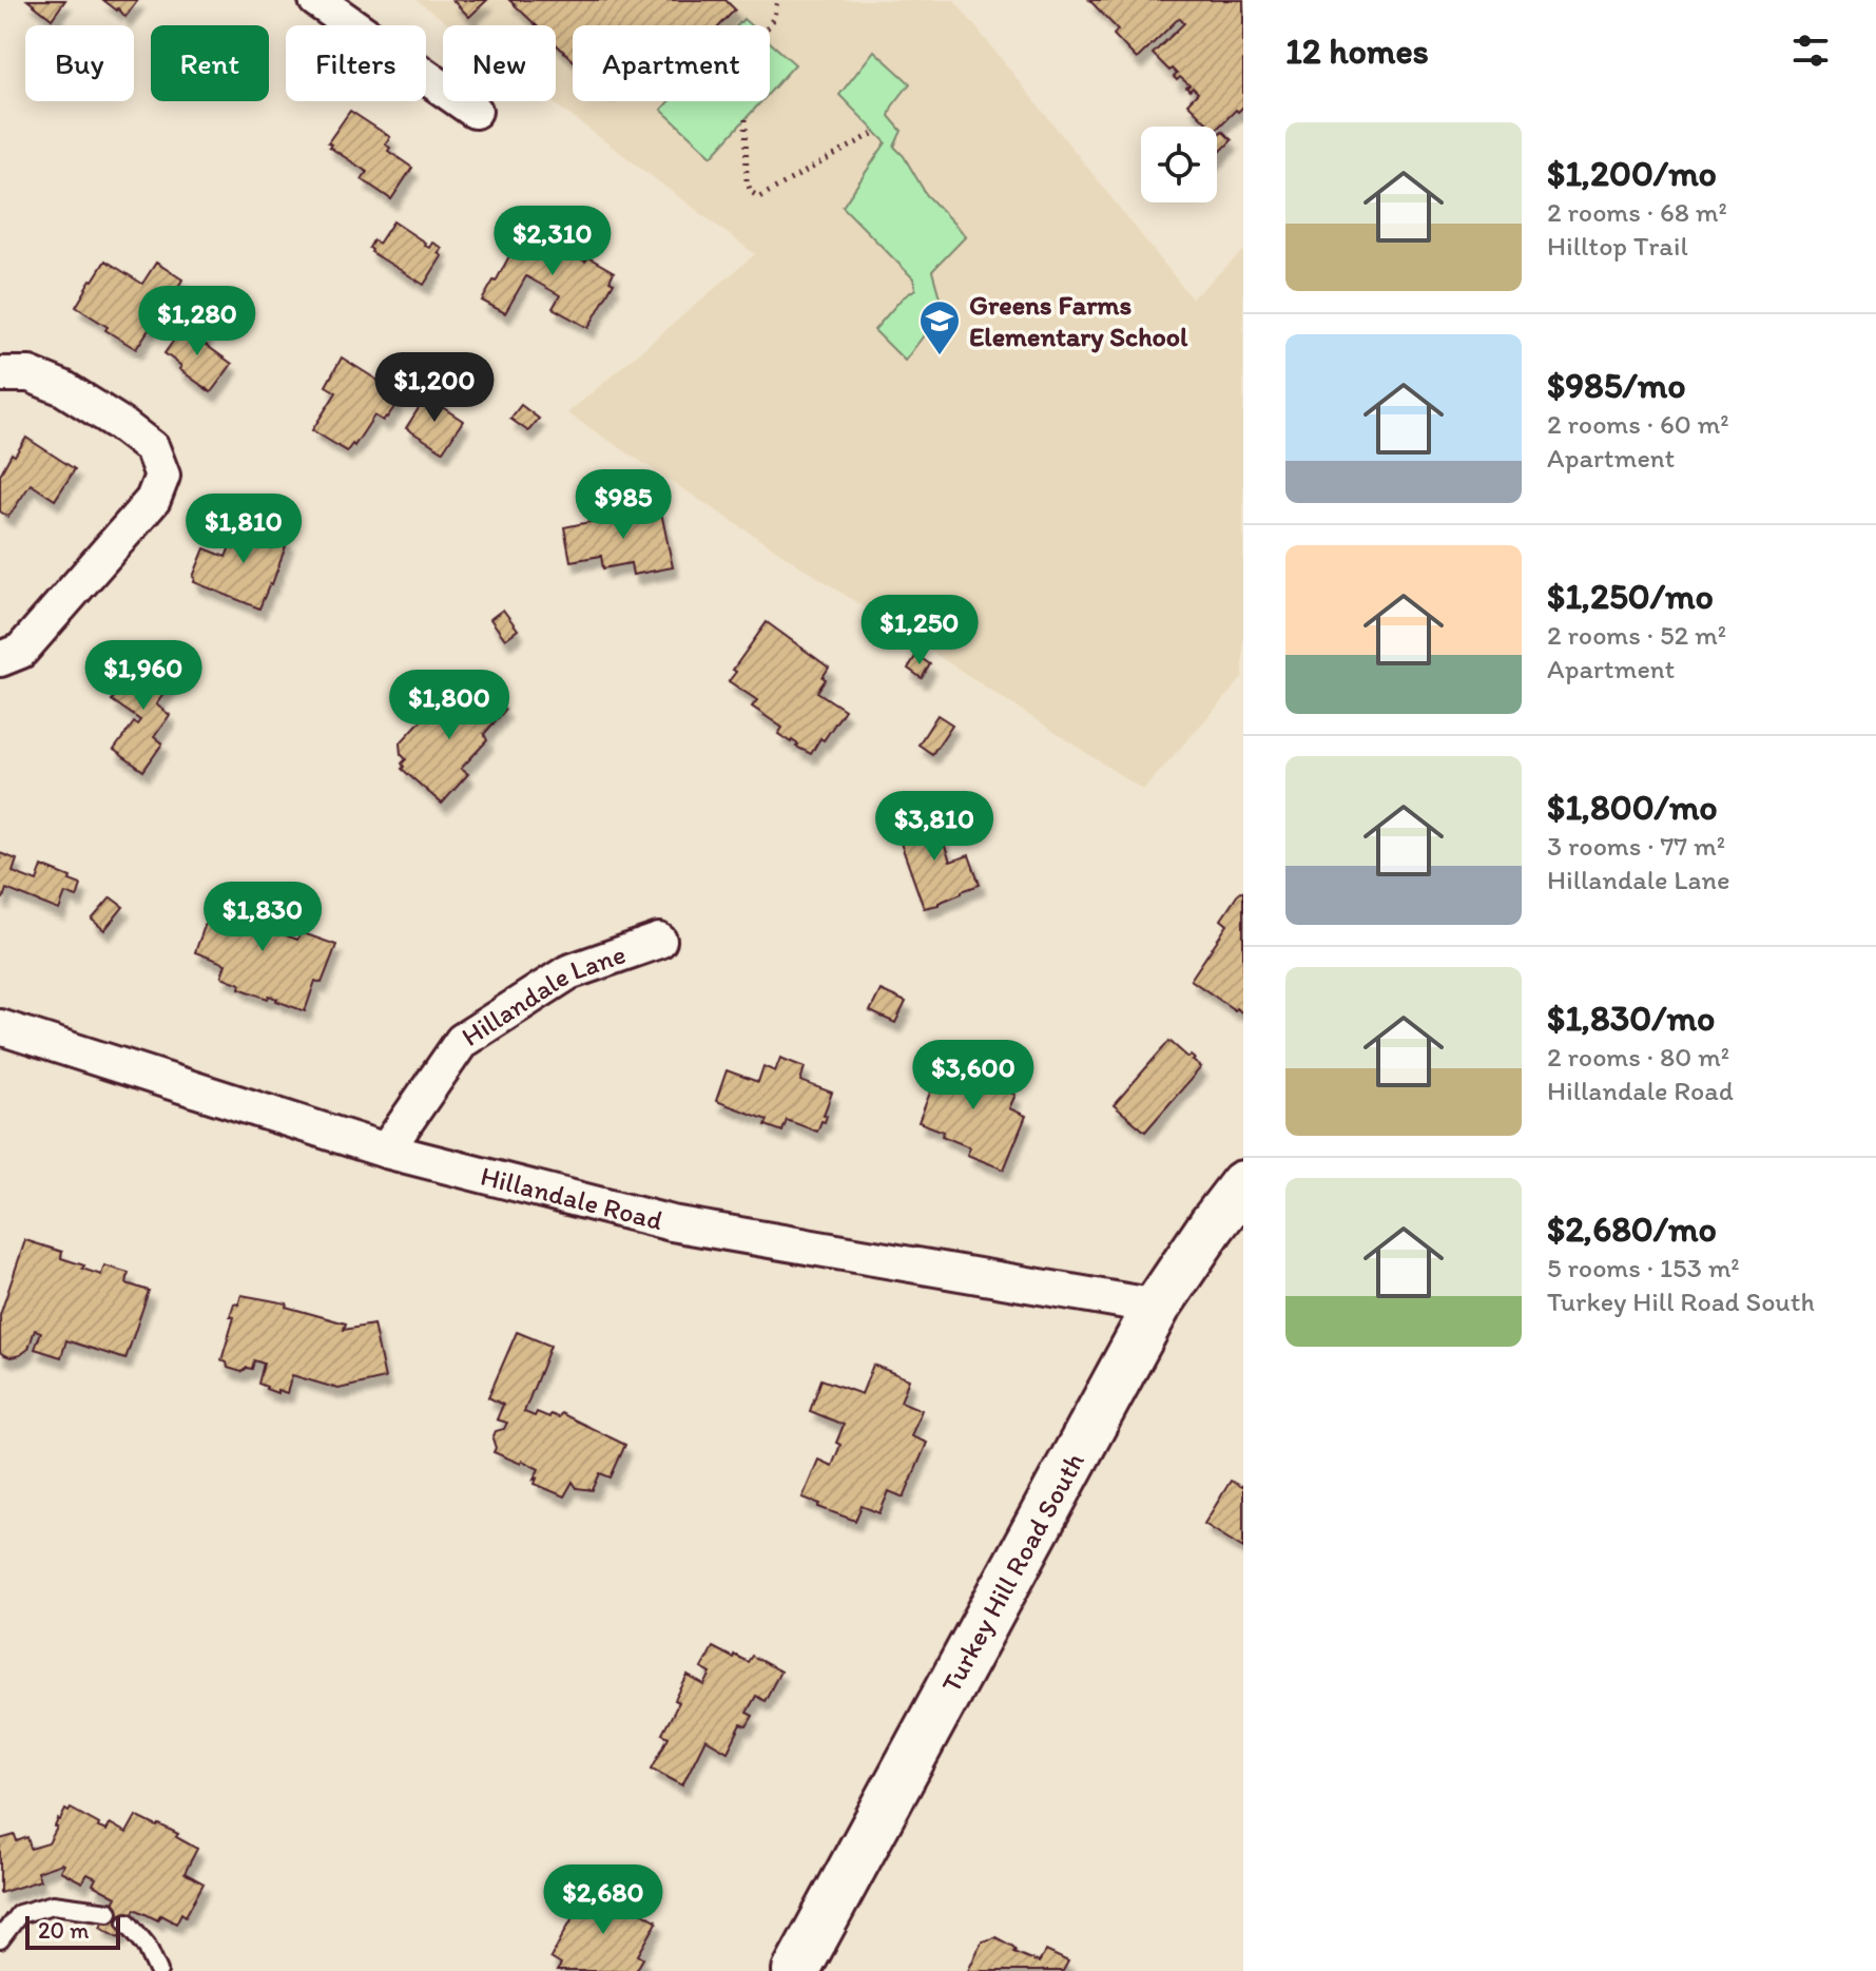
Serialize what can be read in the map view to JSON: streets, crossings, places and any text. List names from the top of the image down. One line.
{"streets":{"street":["Hillandale Lane","Hillandale Road","Turkey Hill Road South"]},"crossings":[["Hillandale Lane","Hillandale Road"],["Hillandale Road","Turkey Hill Road South"]],"places":{"school or university":["Greens Farms Elementary School"]},"scale_bar":"20 m","page":{"heading":"12 homes","chip":["Buy","Rent","Filters","New","Apartment"],"list":[{"name":"$1,200/mo","note":"2 rooms · 68 m² · Hilltop Trail"},{"name":"$985/mo","note":"2 rooms · 60 m² · Apartment"},{"name":"$1,250/mo","note":"2 rooms · 52 m² · Apartment"},{"name":"$1,800/mo","note":"3 rooms · 77 m² · Hillandale Lane"},{"name":"$1,830/mo","note":"2 rooms · 80 m² · Hillandale Road"},{"name":"$2,680/mo","note":"5 rooms · 153 m² · Turkey Hill Road South"}],"price":["$2,310","$1,280","$1,200","$985","$1,810","$1,250","$1,960","$1,800","$3,810","$1,830","$3,600","$2,680"],"scale":"20 m"}}
